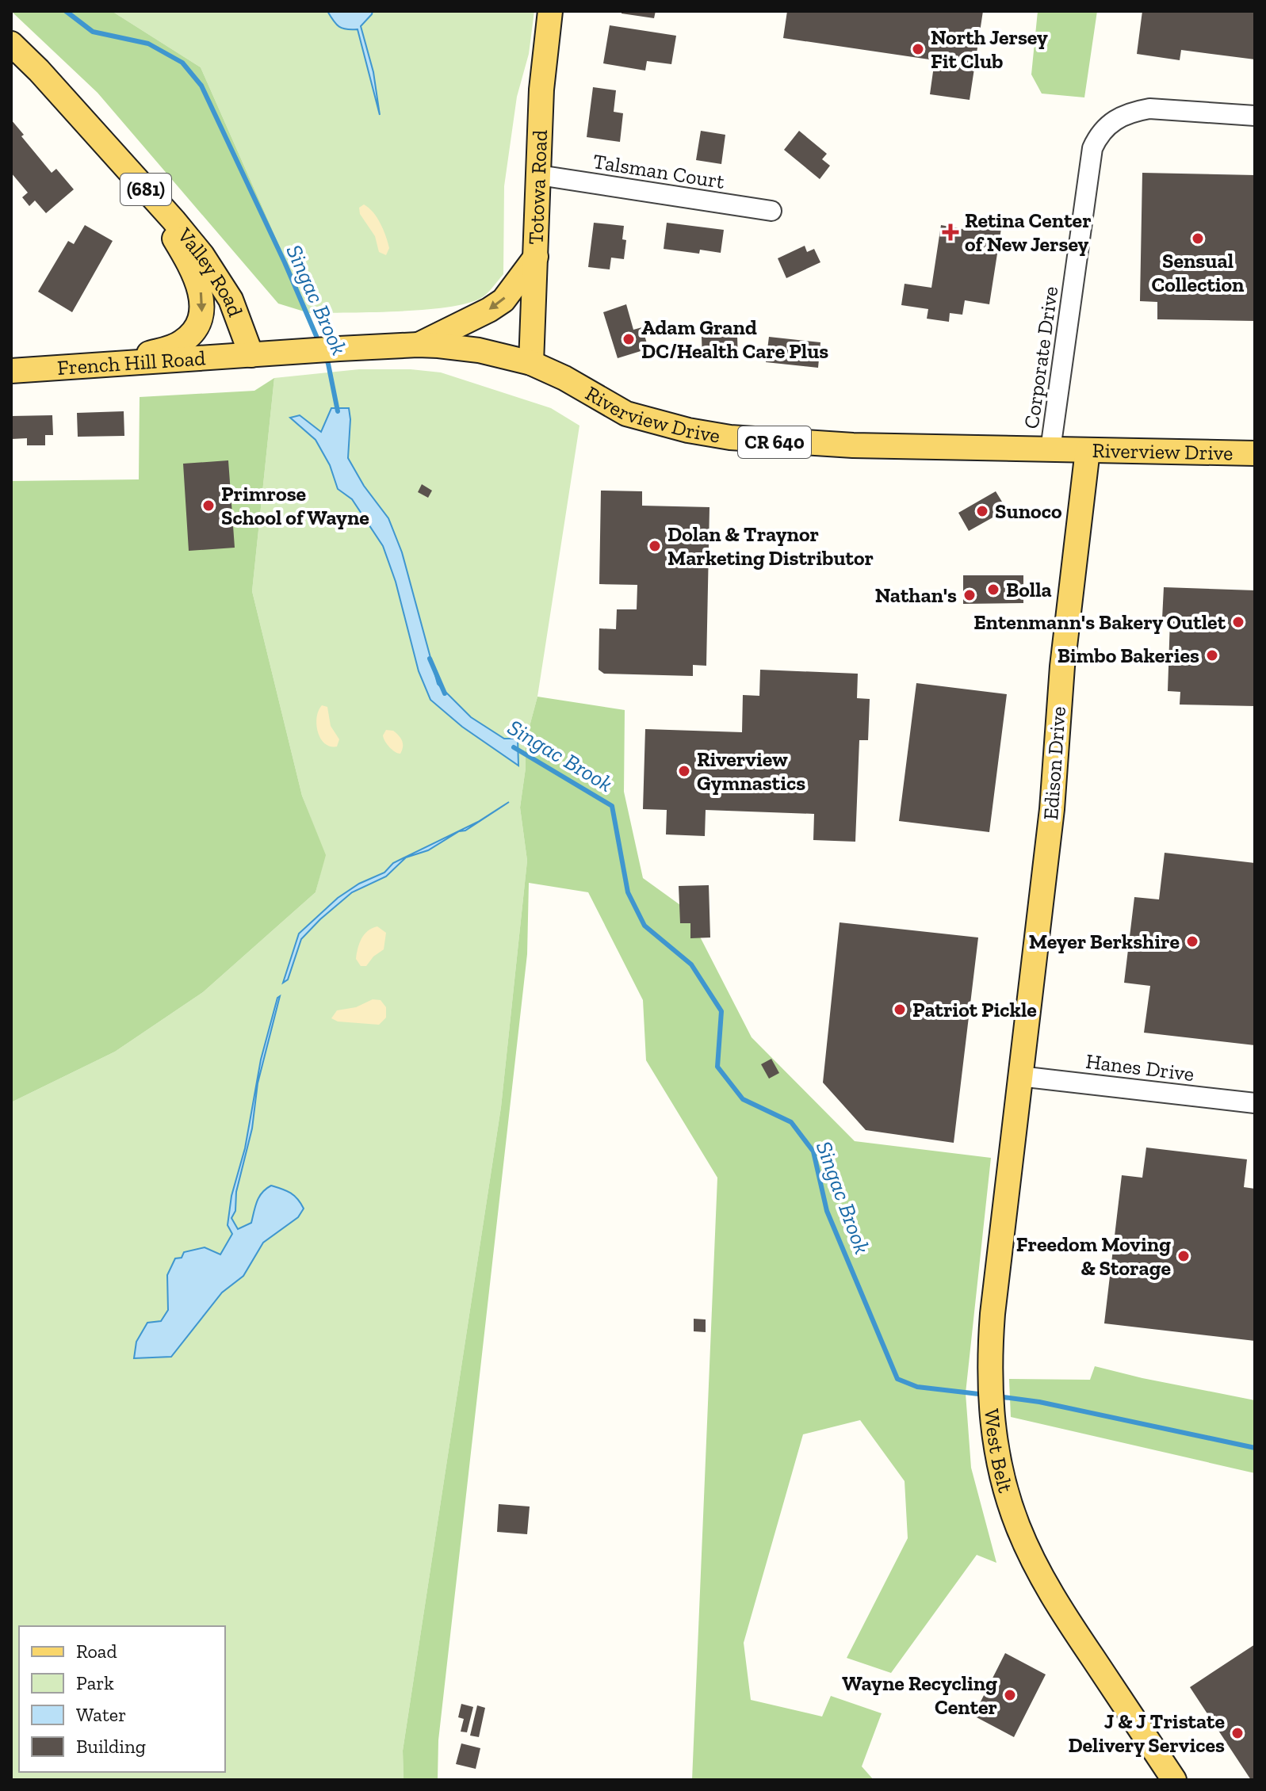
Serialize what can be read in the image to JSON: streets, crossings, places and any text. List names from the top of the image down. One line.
{"streets":{"main road":["Totowa Road","(681)","Valley Road","French Hill Road","Riverview Drive","CR 640","Edison Drive","West Belt"],"street":["Talsman Court","Corporate Drive","Hanes Drive"]},"crossings":[["Talsman Court","Totowa Road"],["Totowa Road","Riverview Drive"],["Valley Road","French Hill Road"],["Valley Road","Riverview Drive"],["Corporate Drive","Riverview Drive"],["French Hill Road","Riverview Drive"],["Riverview Drive","Edison Drive"],["Edison Drive","Hanes Drive"],["Edison Drive","West Belt"],["Hanes Drive","West Belt"]],"water":["Singac Brook"],"places":{"other":["North Jersey Fit Club","Sensual Collection","Adam Grand DC/Health Care Plus","Primrose School of Wayne","Sunoco","Dolan & Traynor Marketing Distributor","Bolla","Nathan's","Entenmann's Bakery Outlet","Bimbo Bakeries","Riverview Gymnastics","Meyer Berkshire","Patriot Pickle","Freedom Moving & Storage","Wayne Recycling Center","J & J Tristate Delivery Services"],"health":["Retina Center of New Jersey"]},"legend":["Road","Park","Water","Building"]}
